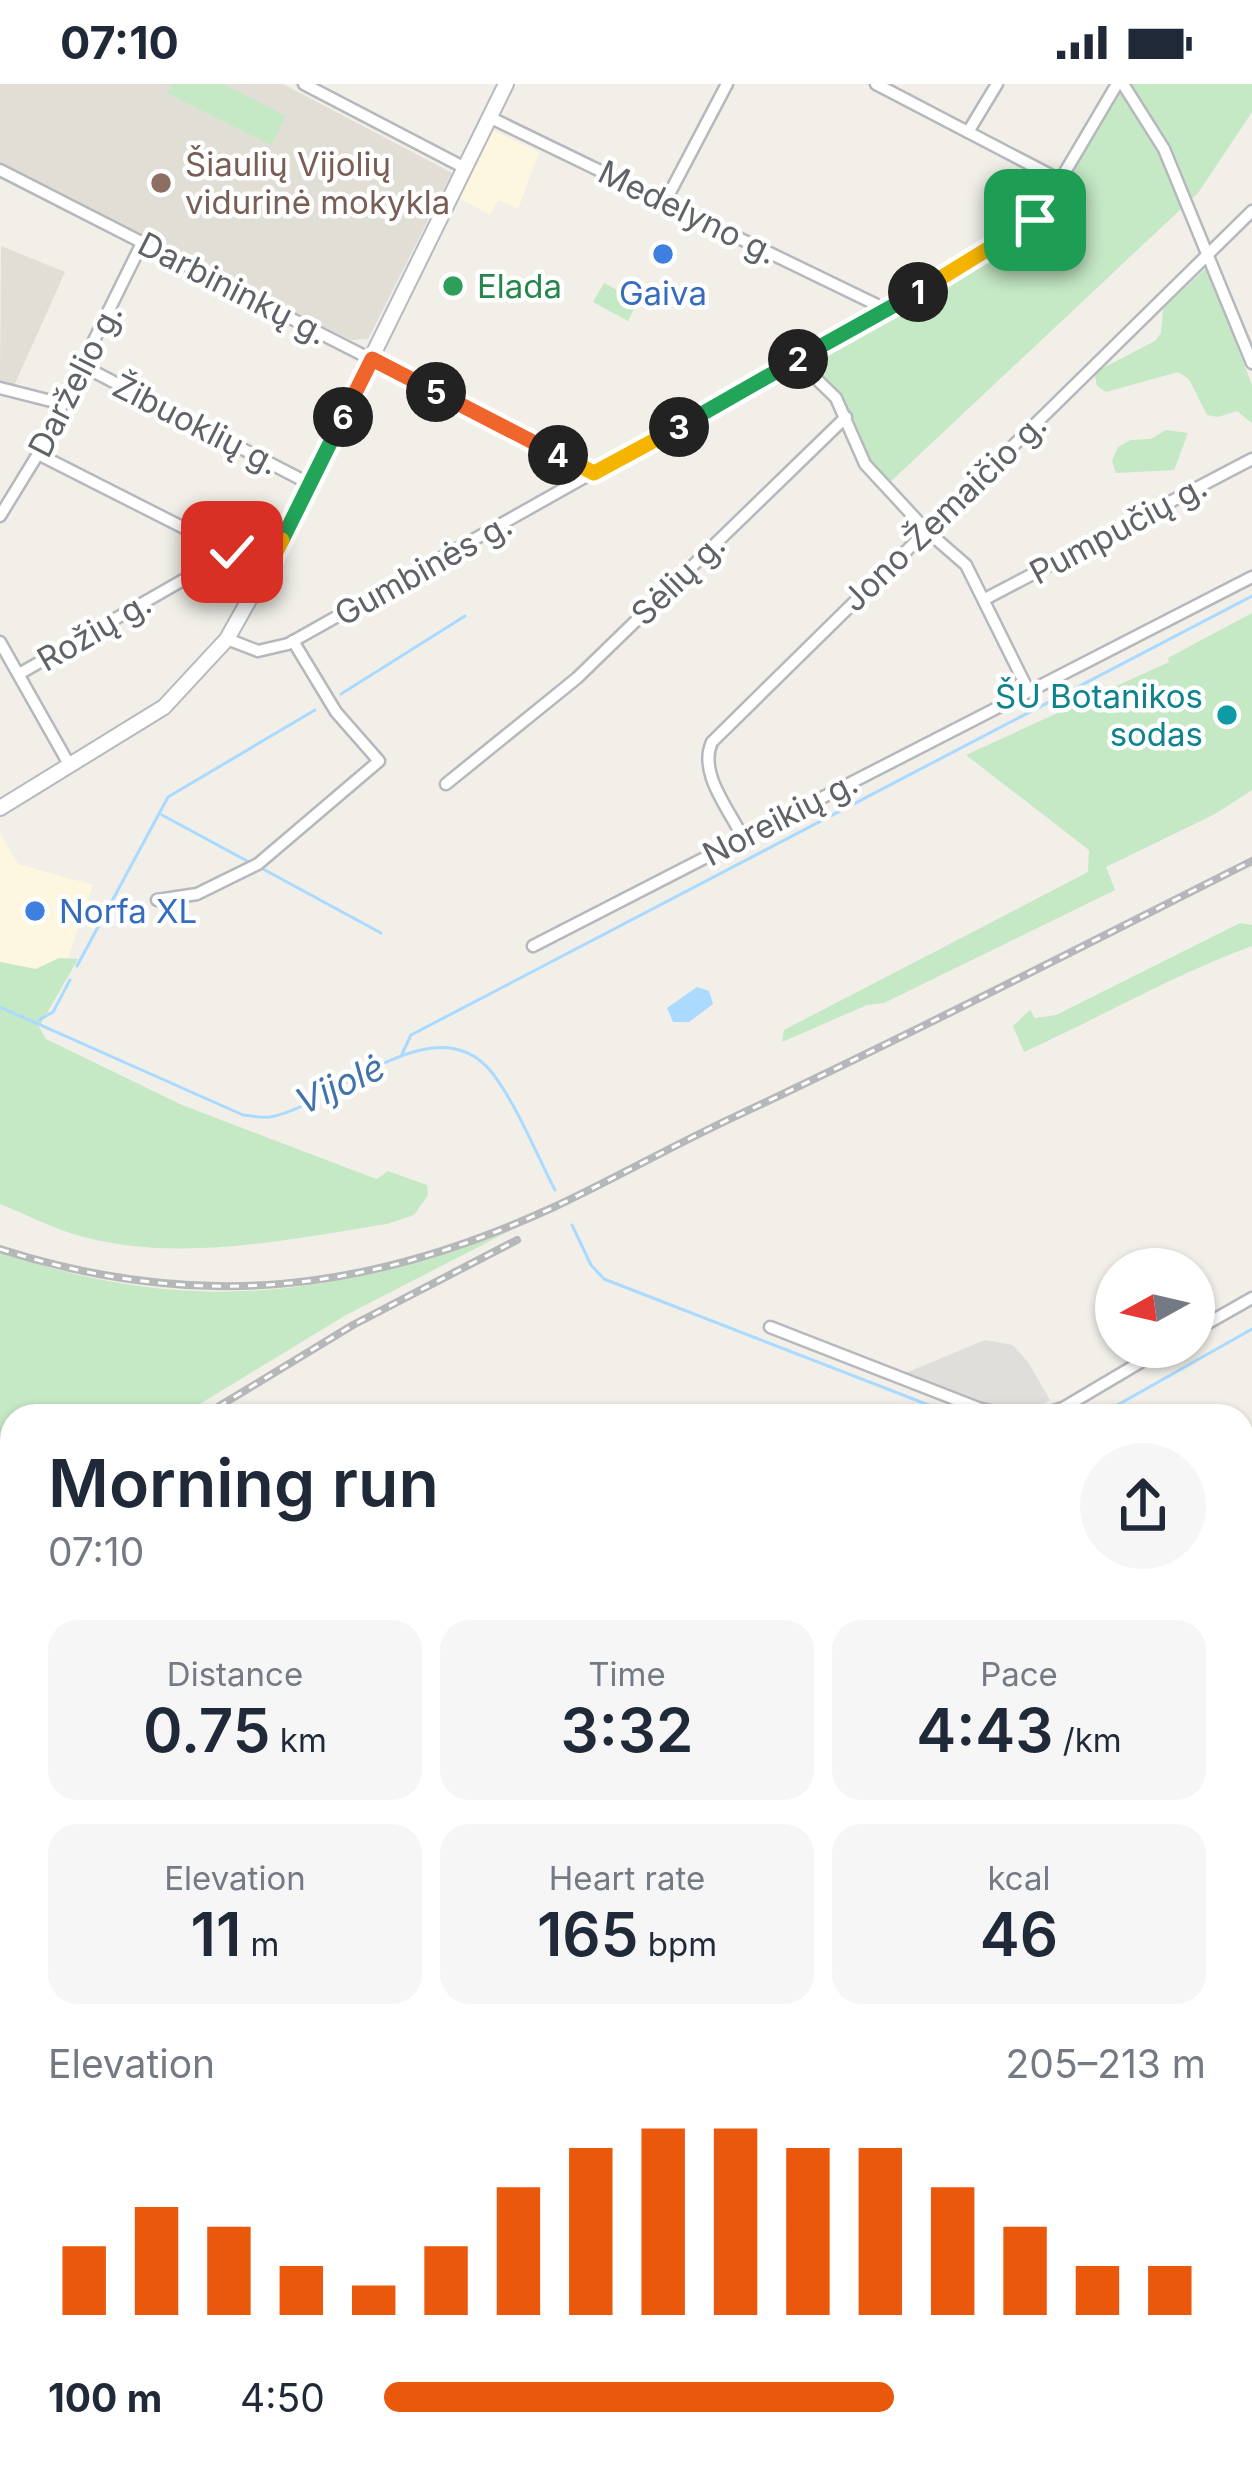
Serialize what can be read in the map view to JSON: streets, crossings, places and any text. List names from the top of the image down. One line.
{"streets":{"street":["Medelyno g.","Darbininkų g.","Darželio g.","Žibuoklių g.","Jono Žemaičio g.","Pumpučių g.","Gumbinės g.","Sėlių g.","Rožių g.","Noreikių g."]},"crossings":[["Medelyno g.","Gumbinės g."],["Darbininkų g.","Darželio g."],["Darbininkų g.","Gumbinės g."],["Darželio g.","Žibuoklių g."],["Jono Žemaičio g.","Noreikių g."]],"water":["Vijolė"],"places":["Šiaulių Vijolių vidurinė mokykla","Gaiva","Elada","ŠU Botanikos sodas","Norfa XL"],"north":"left","page":{"status":"07:10","pins":["1","2","5","6","3","4"],"heading":["Morning run","07:10"],"stats":[["Distance","0.75 km"],["Time","3:32"],["Pace","4:43 /km"],["Elevation","11 m"],["Heart rate","165 bpm"],["kcal","46"]],"chart":["Elevation","205–213 m"],"list":[{"name":"100 m","note":"4:50"}]}}
